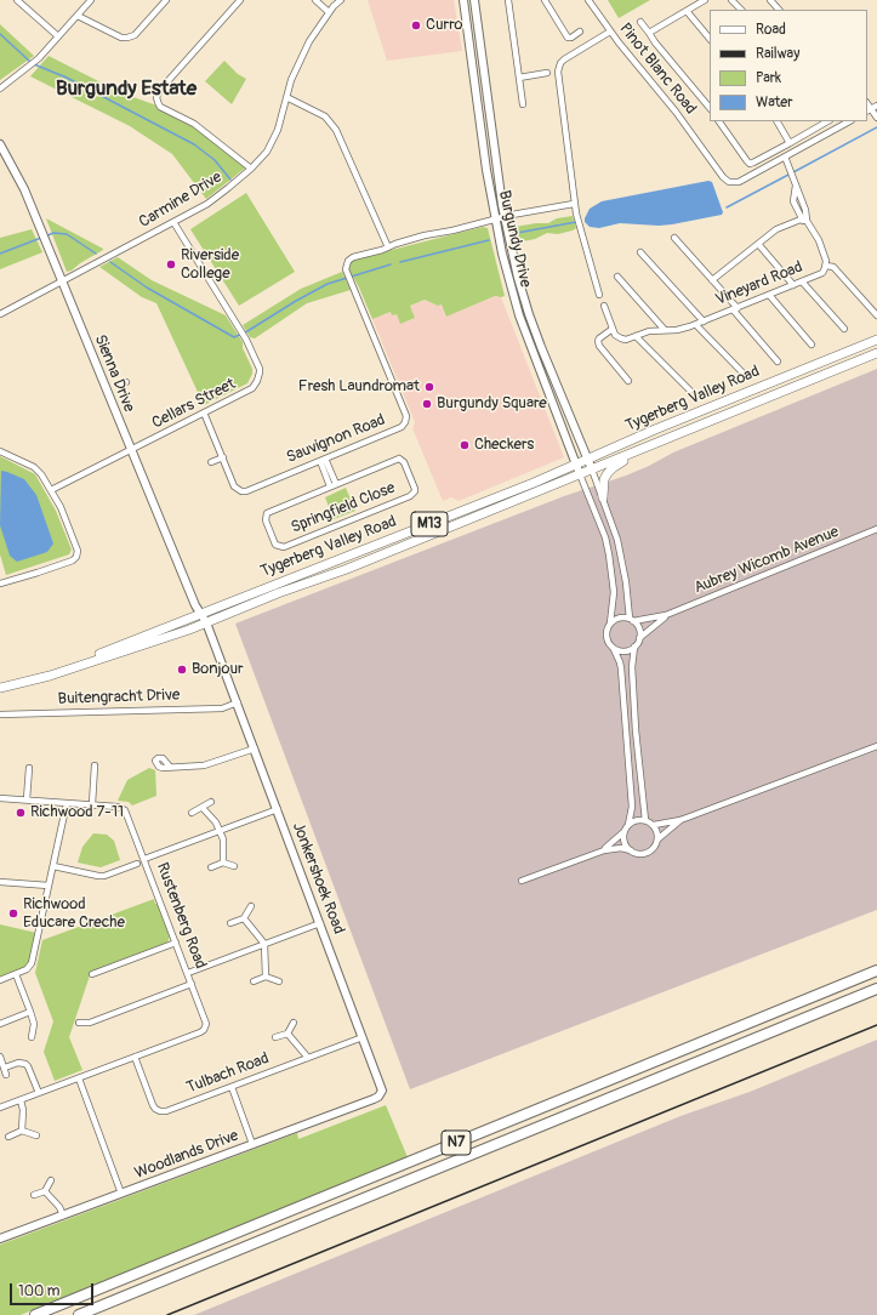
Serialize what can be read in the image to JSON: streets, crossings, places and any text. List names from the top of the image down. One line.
{"streets":{"highway":["N7"],"main road":["Tygerberg Valley Road","M13"],"street":["Pinot Blanc Road","Carmine Drive","Burgundy Drive","Vineyard Road","Sienna Drive","Cellars Street","Sauvignon Road","Springfield Close","Aubrey Wicomb Avenue","Buitengracht Drive","Jonkershoek Road","Rustenberg Road","Tulbach Road","Woodlands Drive"]},"crossings":[["Pinot Blanc Road","Vineyard Road"],["Carmine Drive","Sienna Drive"],["Carmine Drive","Cellars Street"],["Burgundy Drive","Tygerberg Valley Road"],["Burgundy Drive","Sauvignon Road"],["Sienna Drive","Tygerberg Valley Road"],["Sienna Drive","Cellars Street"],["Sienna Drive","Jonkershoek Road"],["Tygerberg Valley Road","Jonkershoek Road"],["Cellars Street","Sauvignon Road"],["Sauvignon Road","Springfield Close"],["Buitengracht Drive","Jonkershoek Road"],["Jonkershoek Road","Tulbach Road"],["Jonkershoek Road","Woodlands Drive"],["Rustenberg Road","Tulbach Road"]],"districts":["Burgundy Estate"],"places":["Curro","Riverside College","Fresh Laundromat","Burgundy Square","Checkers","Bonjour","Richwood 7-11","Richwood Educare Creche"],"legend":["Road","Railway","Park","Water"],"scale_bar":"100 m"}
